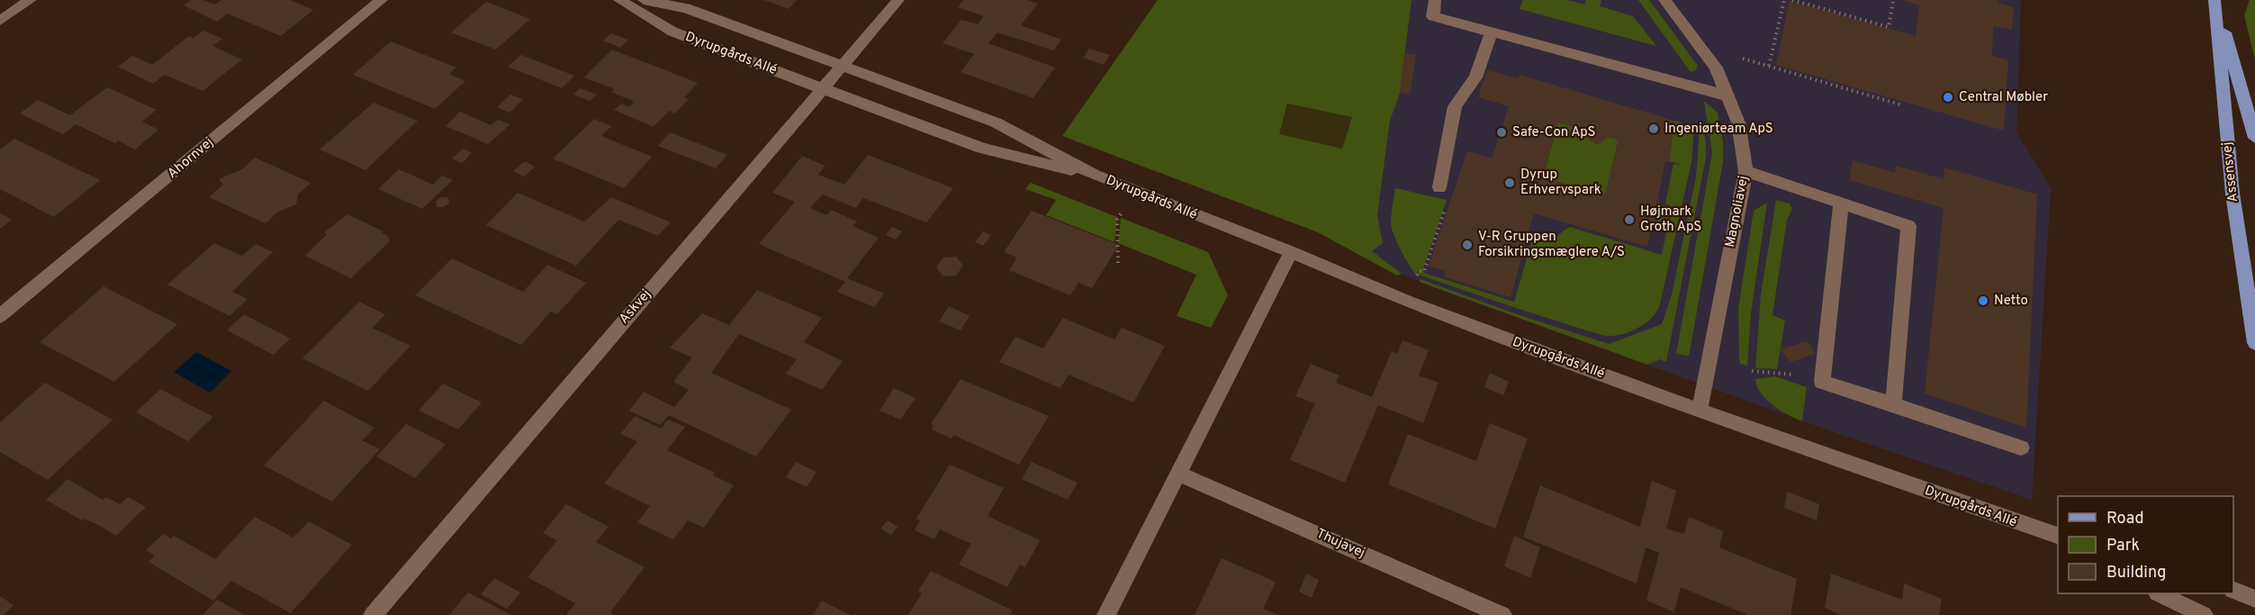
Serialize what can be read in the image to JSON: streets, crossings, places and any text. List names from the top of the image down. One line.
{"streets":{"main road":["Assensvej"],"street":["Dyrupgårds Allé","Ahornvej","Magnoliavej","Askvej","Thujavej"]},"crossings":[["Dyrupgårds Allé","Magnoliavej"],["Dyrupgårds Allé","Askvej"]],"places":["Central Møbler","Ingeniørteam ApS","Safe-Con ApS","Dyrup Erhvervspark","Højmark Groth ApS","V-R Gruppen Forsikringsmæglere A/S","Netto"],"legend":["Road","Park","Building"]}
